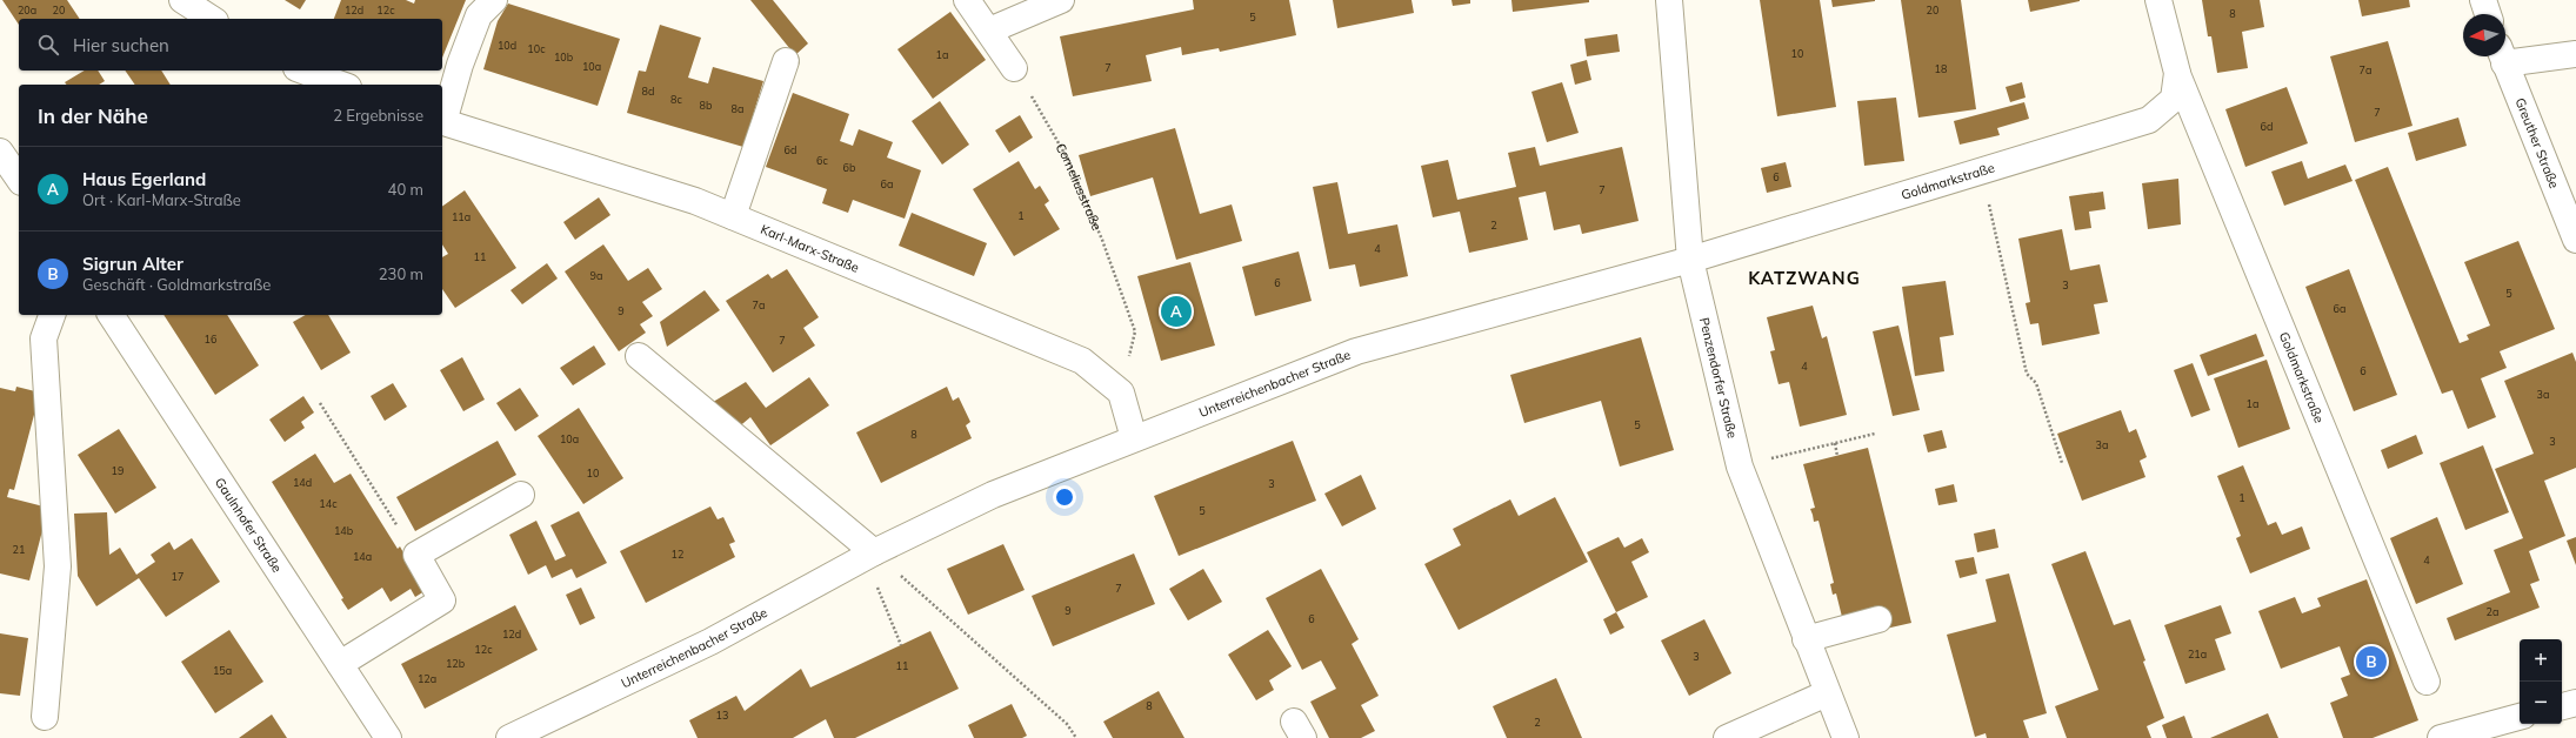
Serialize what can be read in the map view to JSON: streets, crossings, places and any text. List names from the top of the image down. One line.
{"streets":{"street":["Greuther Straße","Goldmarkstraße","Karl-Marx-Straße","Penzendorfer Straße","Unterreichenbacher Straße","Gaulnhofer Straße"],"path":["Corneliusstraße"]},"crossings":[["Goldmarkstraße","Penzendorfer Straße"],["Goldmarkstraße","Unterreichenbacher Straße"],["Corneliusstraße","Karl-Marx-Straße"],["Penzendorfer Straße","Unterreichenbacher Straße"]],"districts":["KATZWANG"],"house_numbers":["20a","20","12d","12c","20","8","5","10d","10c","10","1a","10b","10a","7","18","7a","8d","8c","8b","8a","7","6d","6d","6c","6b","6","6a","7","1","11a","2","4","11","9a","6","3","5","7a","6a","9","16","7","4","6","3a","1a","5","8","10a","3","3a","19","10","14d","3","1","14c","5","14b","21","12","14a","4","17","7","9","2a","6","12d","12c","21a","3","12b","11","15a","12a","8","13","2"],"north":"left","page":{"search":"Hier suchen","heading":["In der Nähe","2 Ergebnisse"],"list":[{"mark":"A","name":"Haus Egerland","note":"Ort · Karl-Marx-Straße","value":"40 m"},{"mark":"B","name":"Sigrun Alter","note":"Geschäft · Goldmarkstraße","value":"230 m"}],"pins":["A","B"],"map_buttons":["+","−"]}}
